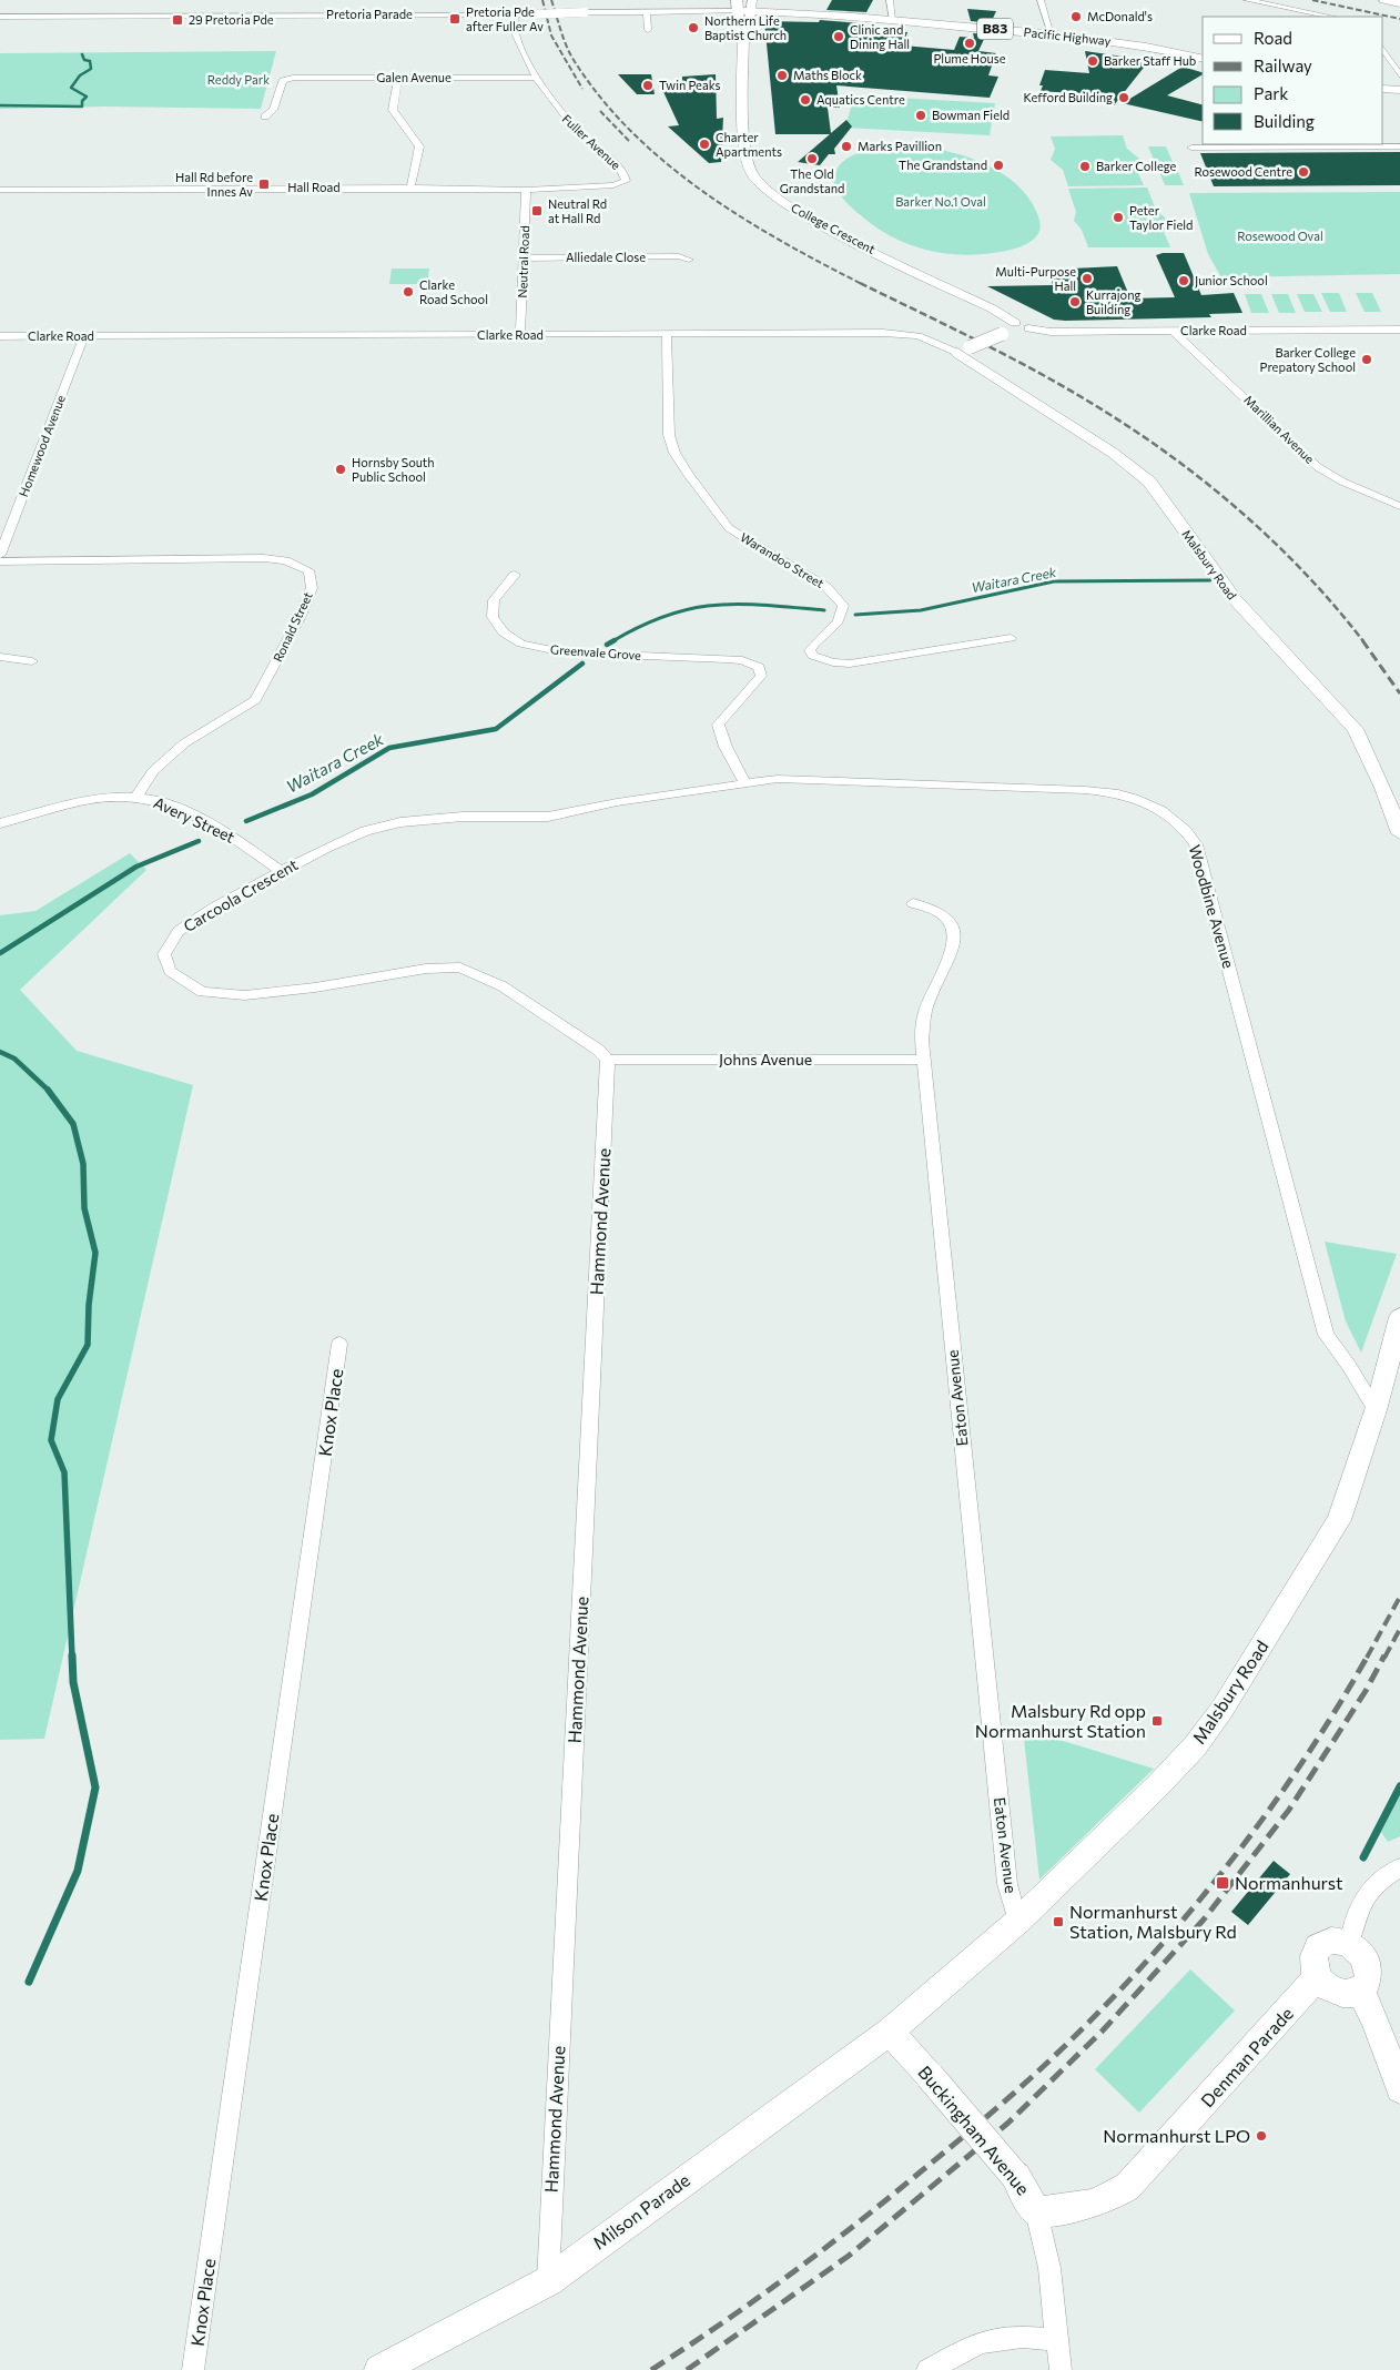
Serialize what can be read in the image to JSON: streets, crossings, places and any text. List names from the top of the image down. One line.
{"streets":{"main road":["B83","Pacific Highway"],"street":["Pretoria Parade","Galen Avenue","Fuller Avenue","Hall Road","College Crescent","Alliedale Close","Neutral Road","Clarke Road","Marillian Avenue","Homewood Avenue","Warandoo Street","Malsbury Road","Ronald Street","Greenvale Grove","Avery Street","Carcoola Crescent","Woodbine Avenue","Johns Avenue","Hammond Avenue","Eaton Avenue","Knox Place","Denman Parade","Buckingham Avenue","Milson Parade"]},"crossings":[["Pretoria Parade","Pacific Highway"],["Pretoria Parade","Fuller Avenue"],["Pretoria Parade","College Crescent"],["Pacific Highway","College Crescent"],["Galen Avenue","Fuller Avenue"],["Fuller Avenue","Hall Road"],["Hall Road","Neutral Road"],["Alliedale Close","Neutral Road"],["Neutral Road","Clarke Road"],["Clarke Road","Marillian Avenue"],["Clarke Road","Homewood Avenue"],["Clarke Road","Warandoo Street"],["Clarke Road","Malsbury Road"],["Malsbury Road","Woodbine Avenue"],["Malsbury Road","Eaton Avenue"],["Malsbury Road","Buckingham Avenue"],["Malsbury Road","Milson Parade"],["Ronald Street","Avery Street"],["Greenvale Grove","Carcoola Crescent"],["Greenvale Grove","Woodbine Avenue"],["Avery Street","Carcoola Crescent"],["Carcoola Crescent","Woodbine Avenue"],["Carcoola Crescent","Johns Avenue"],["Carcoola Crescent","Hammond Avenue"],["Johns Avenue","Hammond Avenue"],["Johns Avenue","Eaton Avenue"],["Hammond Avenue","Milson Parade"],["Denman Parade","Buckingham Avenue"],["Buckingham Avenue","Milson Parade"]],"water":["Waitara Creek"],"parks":["Reddy Park","Barker No.1 Oval","Rosewood Oval"],"places":{"other":["McDonald's","Northern Life Baptist Church","Clinic and Dining Hall","Plume House","Barker Staff Hub","Maths Block","Twin Peaks","Kefford Building","Aquatics Centre","Bowman Field","Charter Apartments","Marks Pavillion","The Old Grandstand","The Grandstand","Barker College","Rosewood Centre","Peter Taylor Field","Multi-Purpose Hall","Junior School","Clarke Road School","Kurrajong Building","Barker College Prepatory School","Hornsby South Public School","Normanhurst LPO"],"transit":["Pretoria Pde after Fuller Av","29 Pretoria Pde","Hall Rd before Innes Av","Neutral Rd at Hall Rd","Malsbury Rd opp Normanhurst Station","Normanhurst","Normanhurst Station, Malsbury Rd"]},"legend":["Road","Railway","Park","Building"]}
